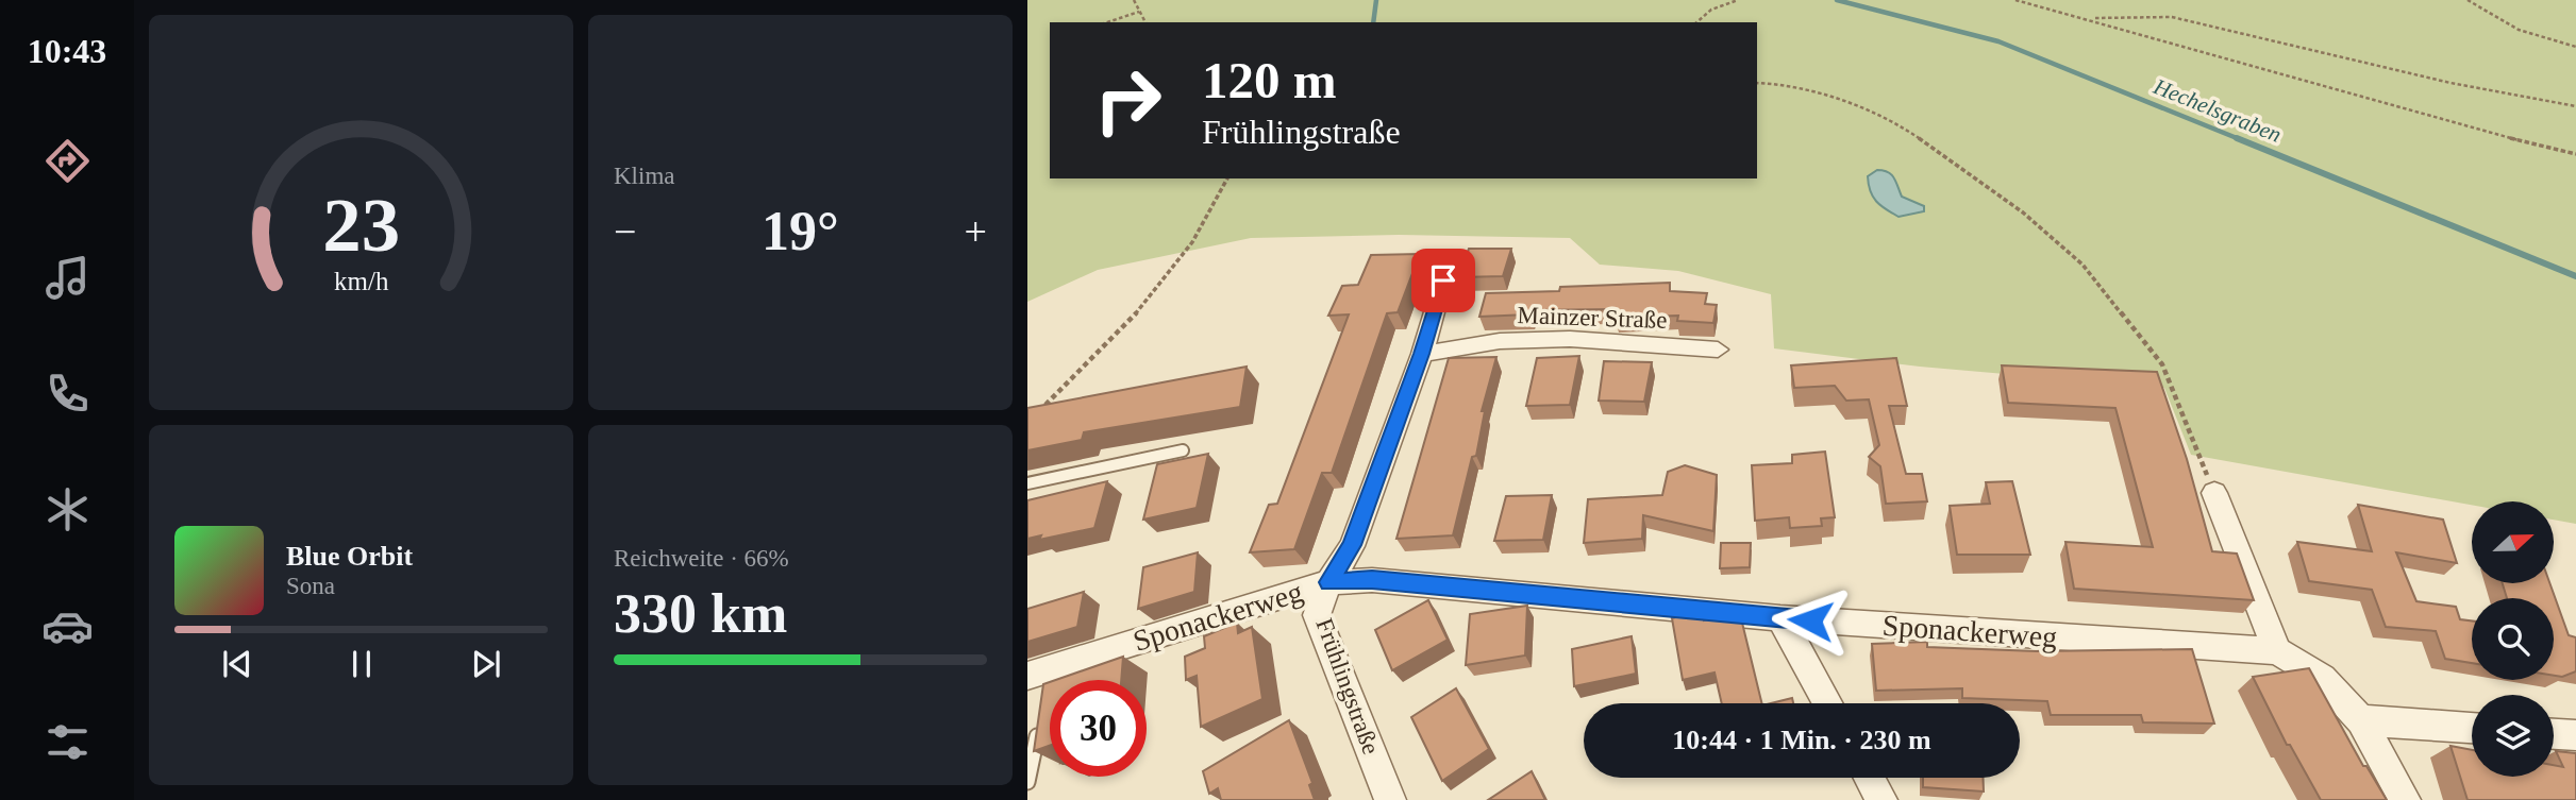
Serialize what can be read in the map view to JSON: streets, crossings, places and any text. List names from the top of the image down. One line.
{"streets":{"street":["Mainzer Straße","Sponackerweg","Frühlingstraße"]},"crossings":[["Mainzer Straße","Frühlingstraße"],["Sponackerweg","Frühlingstraße"]],"water":["Hechelsgraben"],"north":"right","page":{"tabs":"10:43","tile":["Klima",["Reichweite · 66%","330 km"]],"turn":["120 m","Frühlingstraße"],"heat":["−","19°","+"],"song":["Blue Orbit","Sona"],"limit":"30","trip":"10:44 · 1 Min. · 230 m","gauge":["23","km/h"]}}
